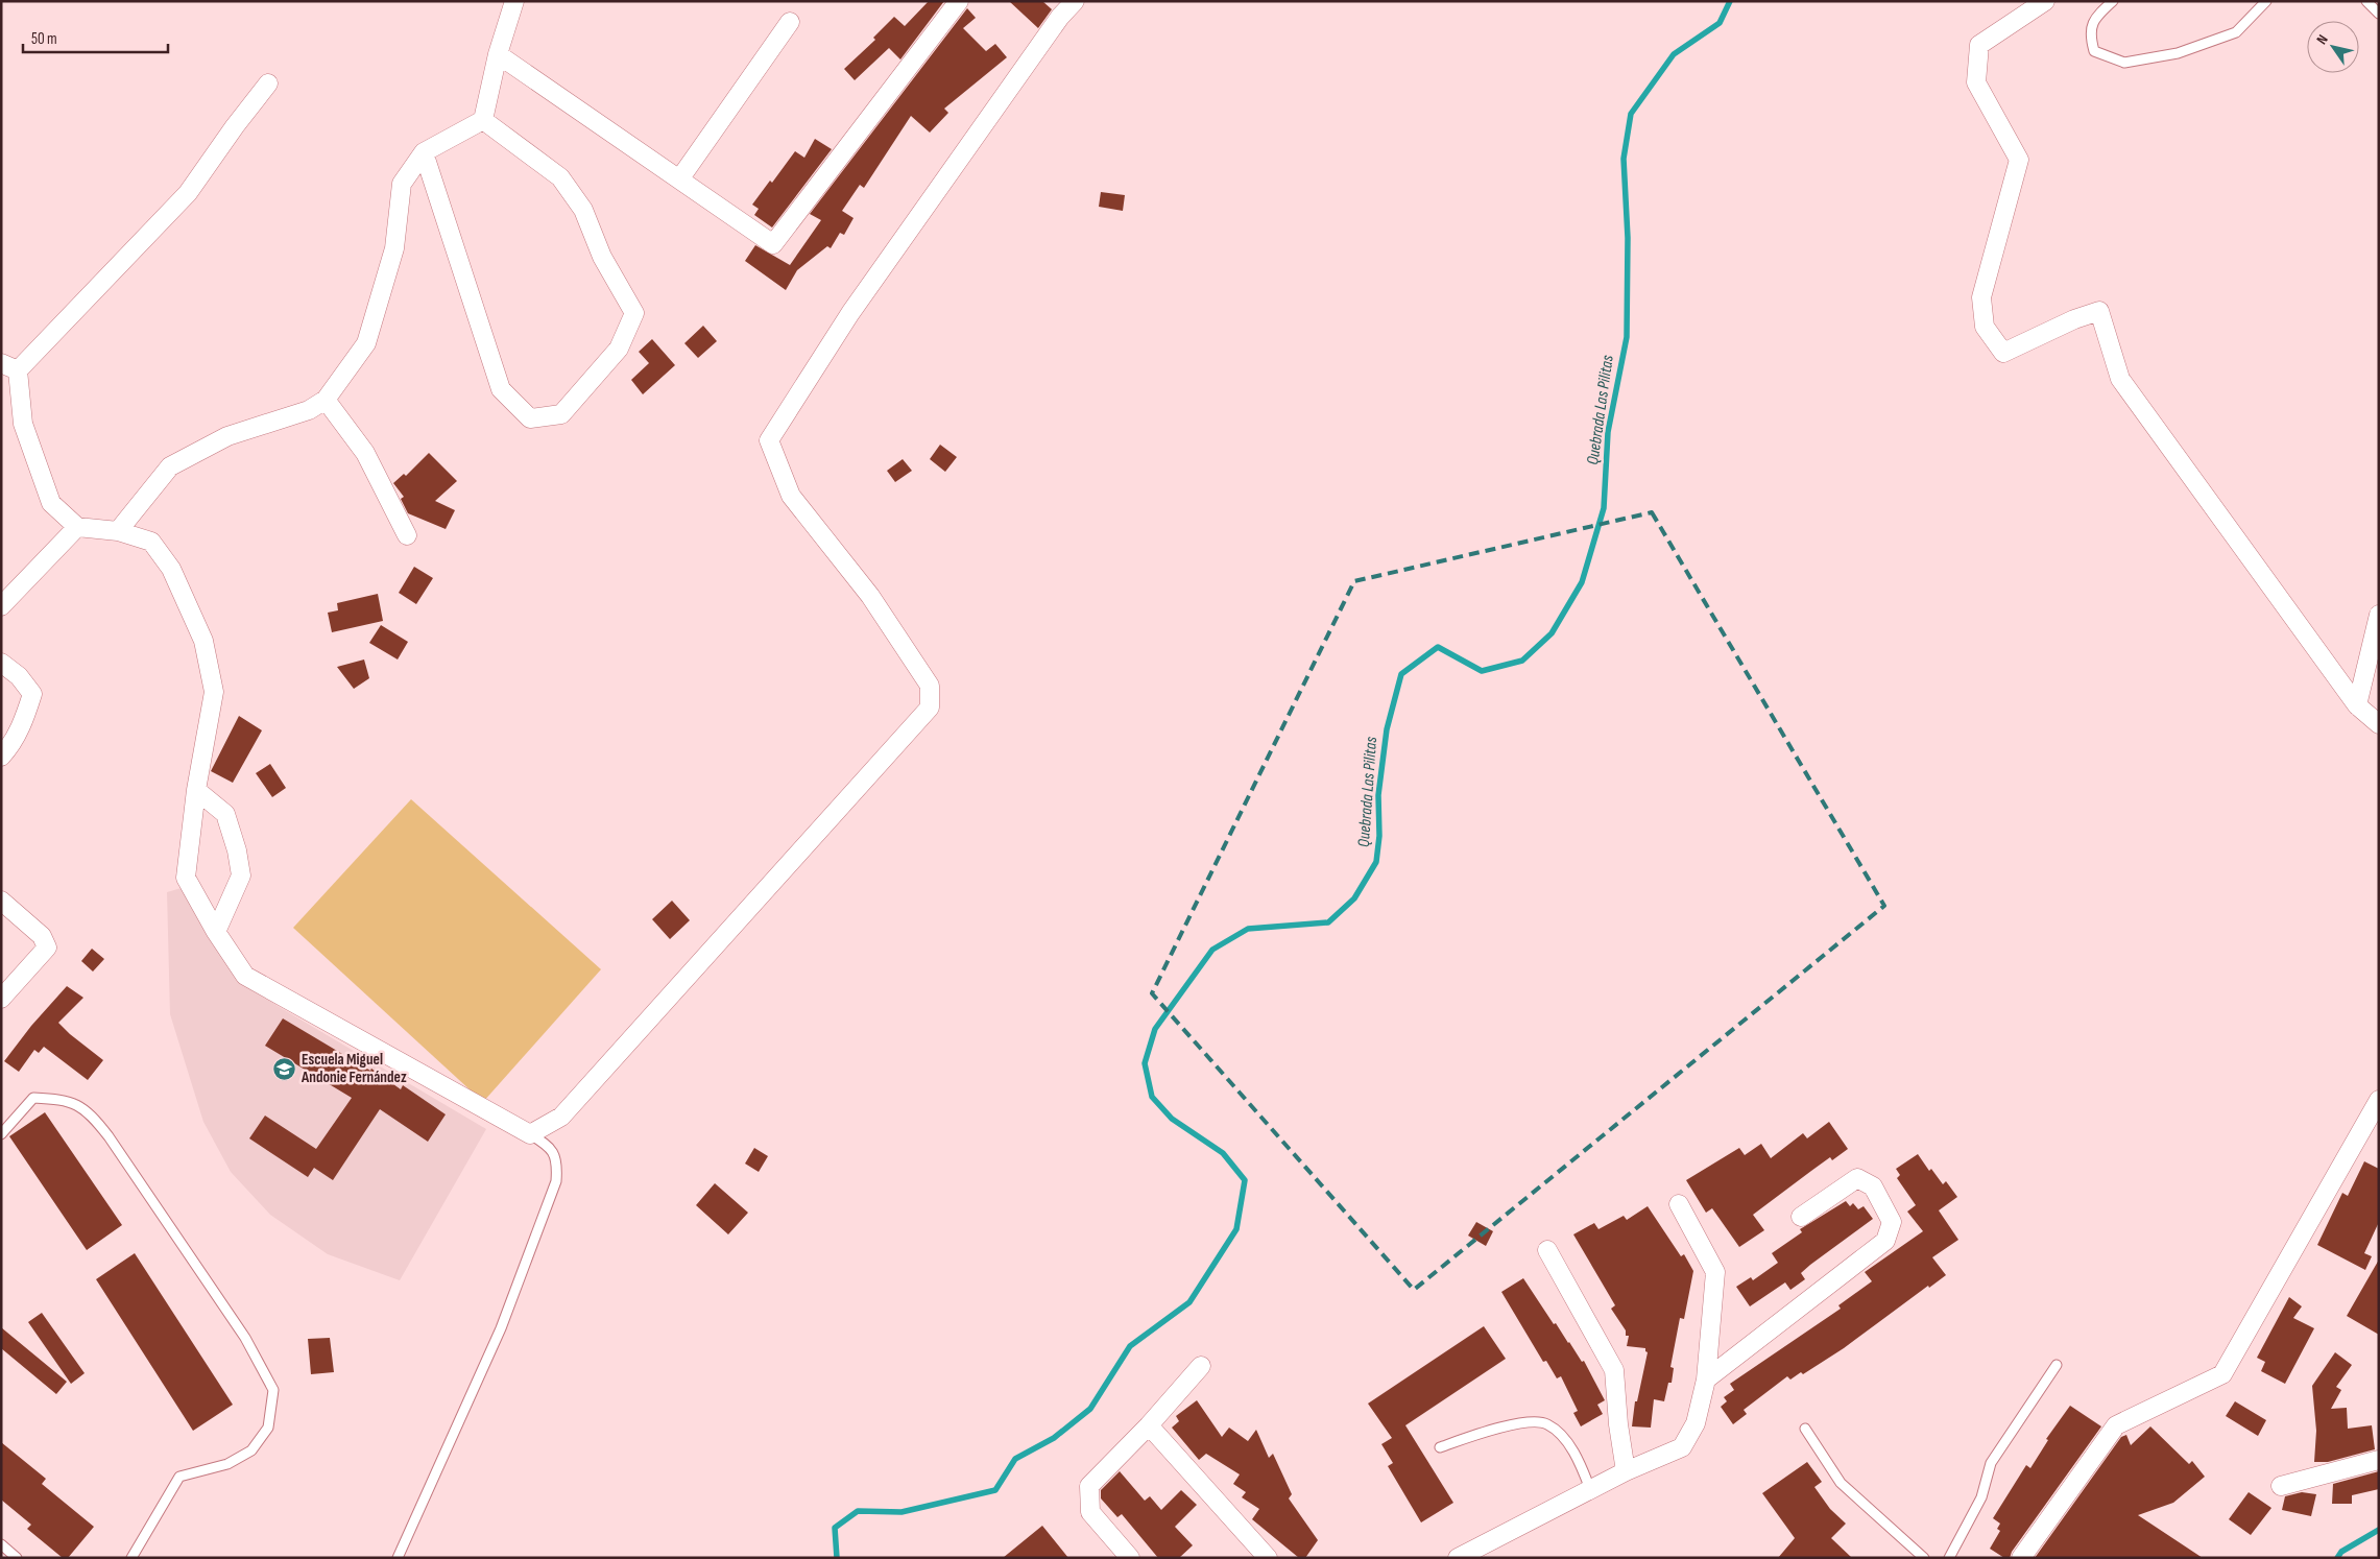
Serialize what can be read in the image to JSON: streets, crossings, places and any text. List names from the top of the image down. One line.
{"water":["Quebrada Las Pilitas"],"places":{"school or university":["Escuela Miguel Andonie Fernández"]},"scale_bar":"50 m","north":"top left"}
